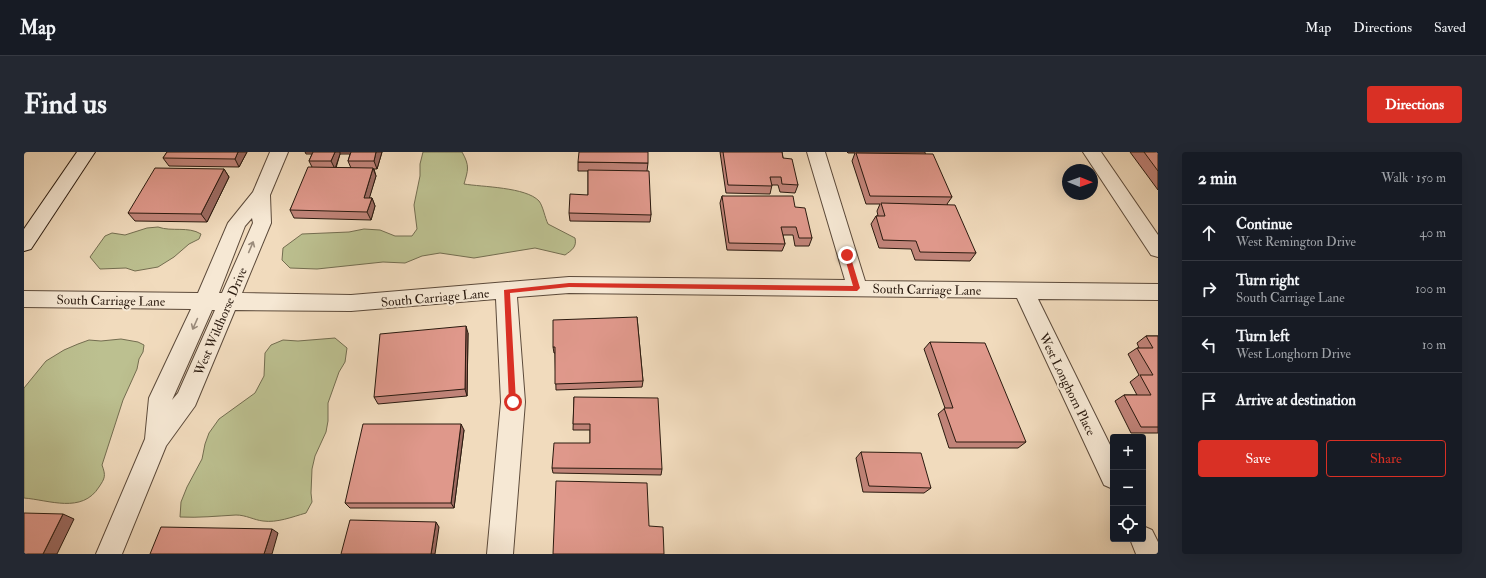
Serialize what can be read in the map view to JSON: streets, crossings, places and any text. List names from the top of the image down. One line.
{"streets":{"street":["South Carriage Lane","West Wildhorse Drive","West Longhorn Place"]},"crossings":[["South Carriage Lane","West Wildhorse Drive"],["South Carriage Lane","West Longhorn Place"]],"north":"right","page":{"header":"Map","nav":["Map","Directions","Saved"],"buttons":["Directions",["Save","Share"]],"title":"Find us","heading":["2 min","Walk · 150 m"],"list":[["Continue","West Remington Drive","40 m"],["Turn right","South Carriage Lane","100 m"],["Turn left","West Longhorn Drive","10 m"],"Arrive at destination"],"map_buttons":["+","−"]}}
